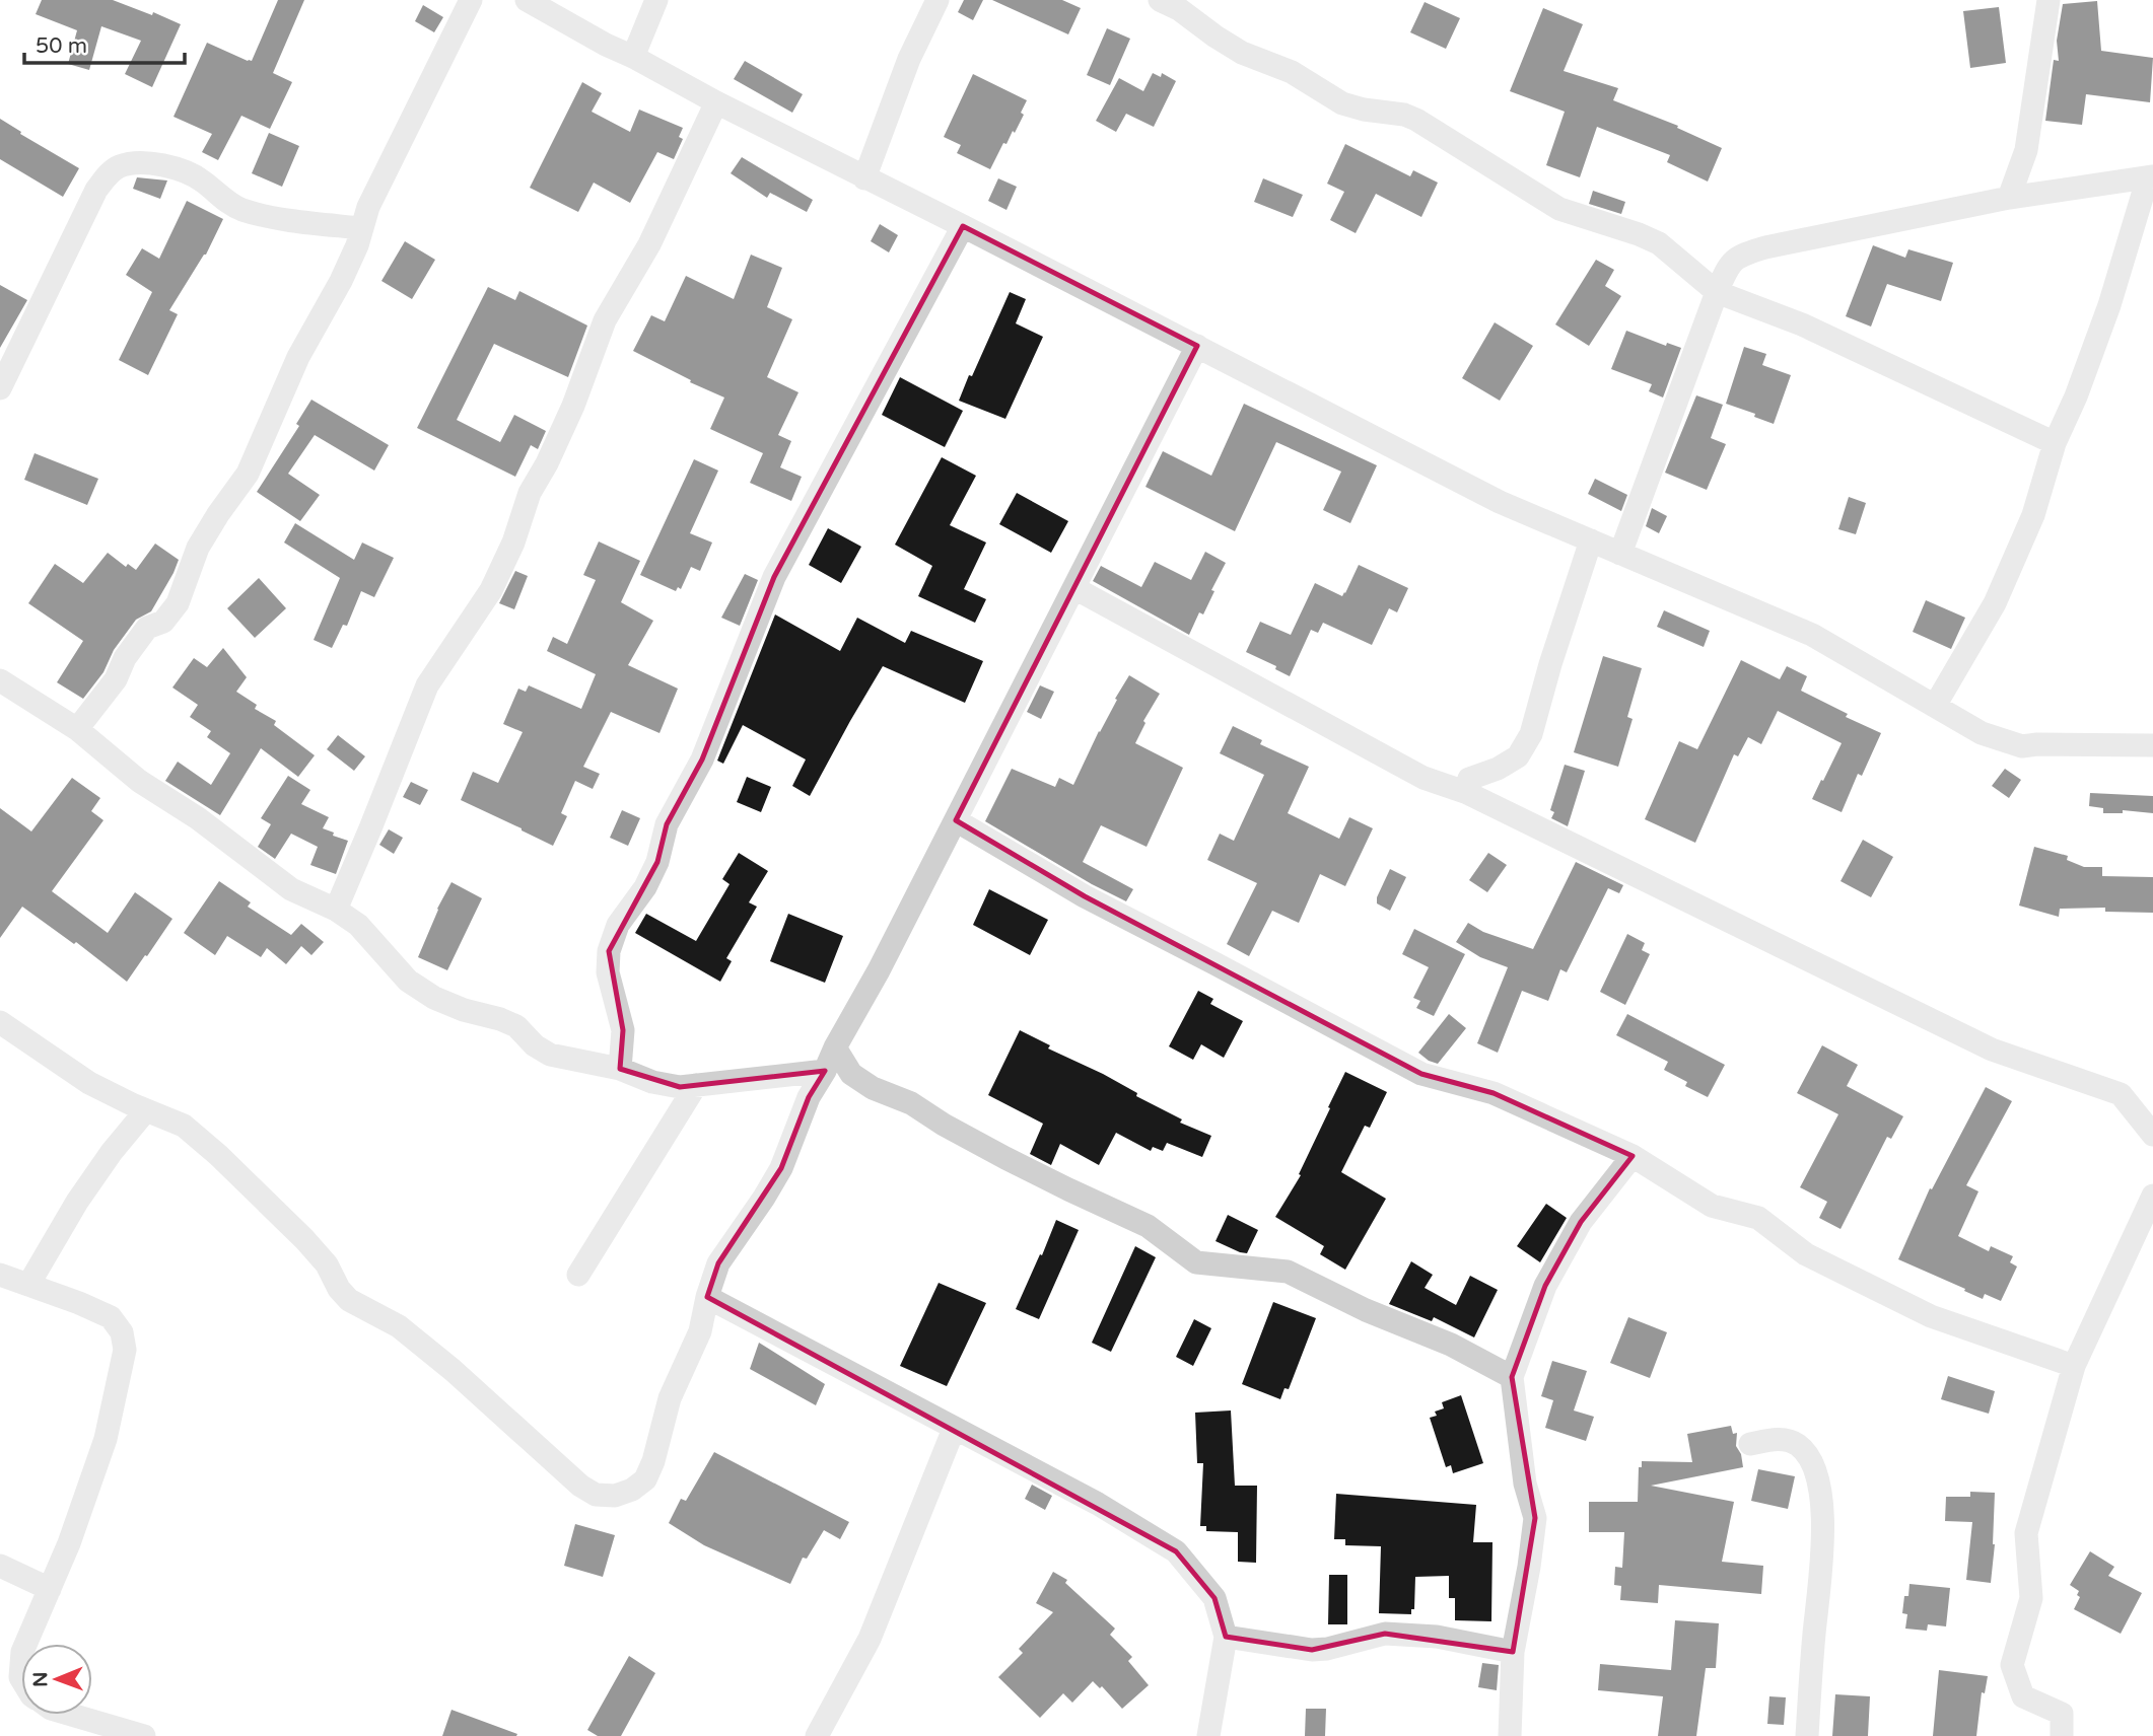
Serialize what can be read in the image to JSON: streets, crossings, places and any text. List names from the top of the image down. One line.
{"scale_bar":"50 m","north":"left"}
